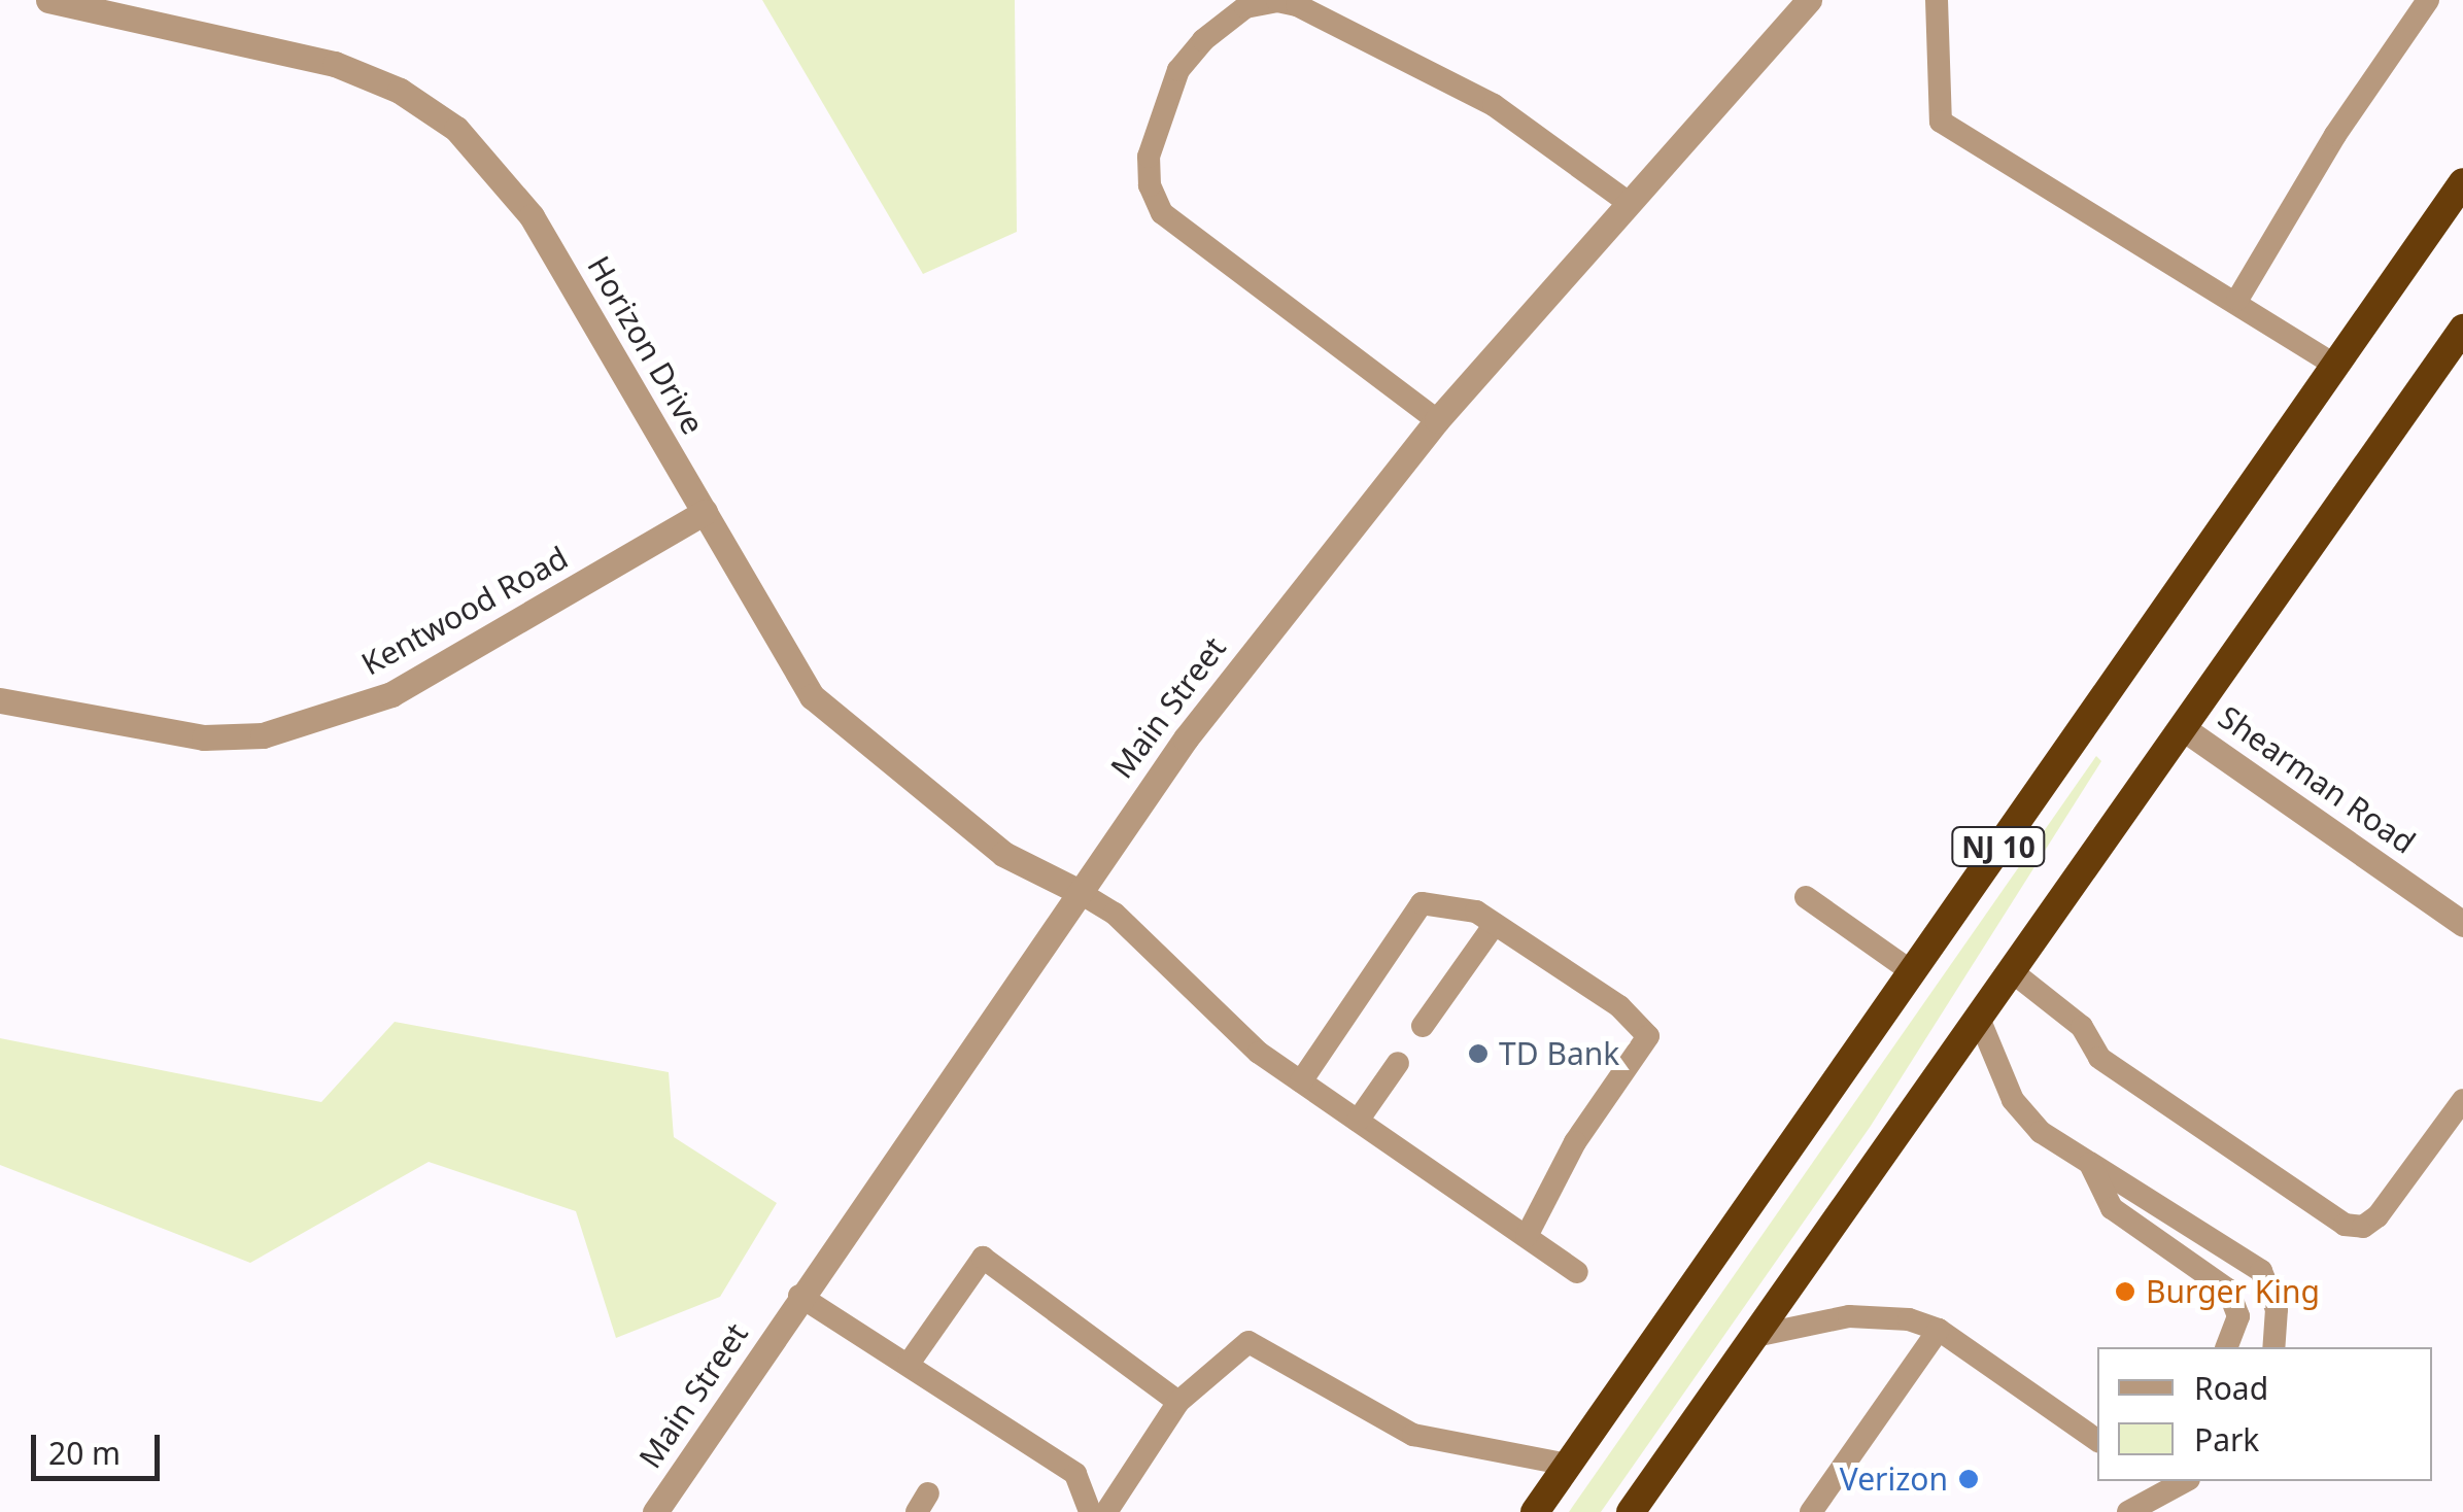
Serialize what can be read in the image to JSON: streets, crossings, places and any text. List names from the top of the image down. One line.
{"streets":{"highway":["NJ 10"],"street":["Horizon Drive","Kentwood Road","Main Street","Shearman Road"]},"crossings":[["Horizon Drive","Kentwood Road"],["Horizon Drive","Main Street"],["Shearman Road","NJ 10"]],"places":["TD Bank","Burger King","Verizon"],"legend":["Road","Park"],"scale_bar":"20 m"}
